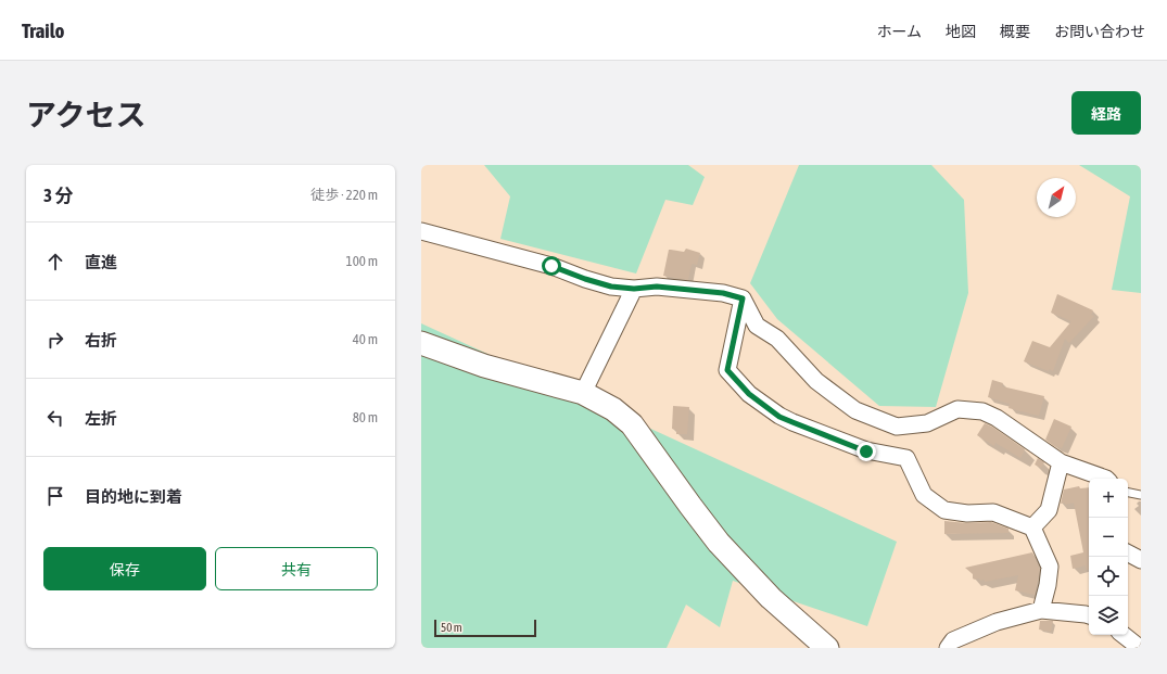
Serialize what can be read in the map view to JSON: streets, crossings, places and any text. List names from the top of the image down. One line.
{"scale_bar":"50 m","north":"top right","page":{"header":"Trailo","nav":["ホーム","地図","概要","お問い合わせ"],"title":"アクセス","buttons":["経路",["保存","共有"]],"heading":["3 分","徒歩 · 220 m"],"list":[["直進","100 m"],["右折","40 m"],["左折","80 m"],"目的地に到着"],"map_buttons":["+","−"],"scale":"50 m"}}
